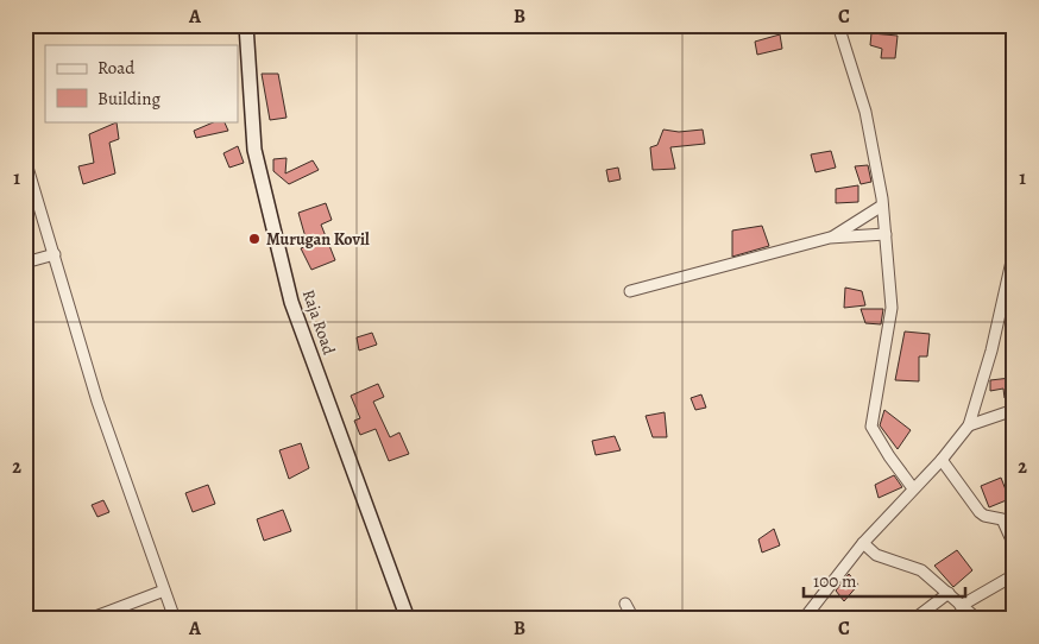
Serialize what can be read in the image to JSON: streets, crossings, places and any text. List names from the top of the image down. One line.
{"streets":{"street":["Raja Road"]},"places":["Murugan Kovil"],"legend":["Road","Building"],"scale_bar":"100 m","grid":{"columns":["A","B","C"],"rows":["1","2"]}}
